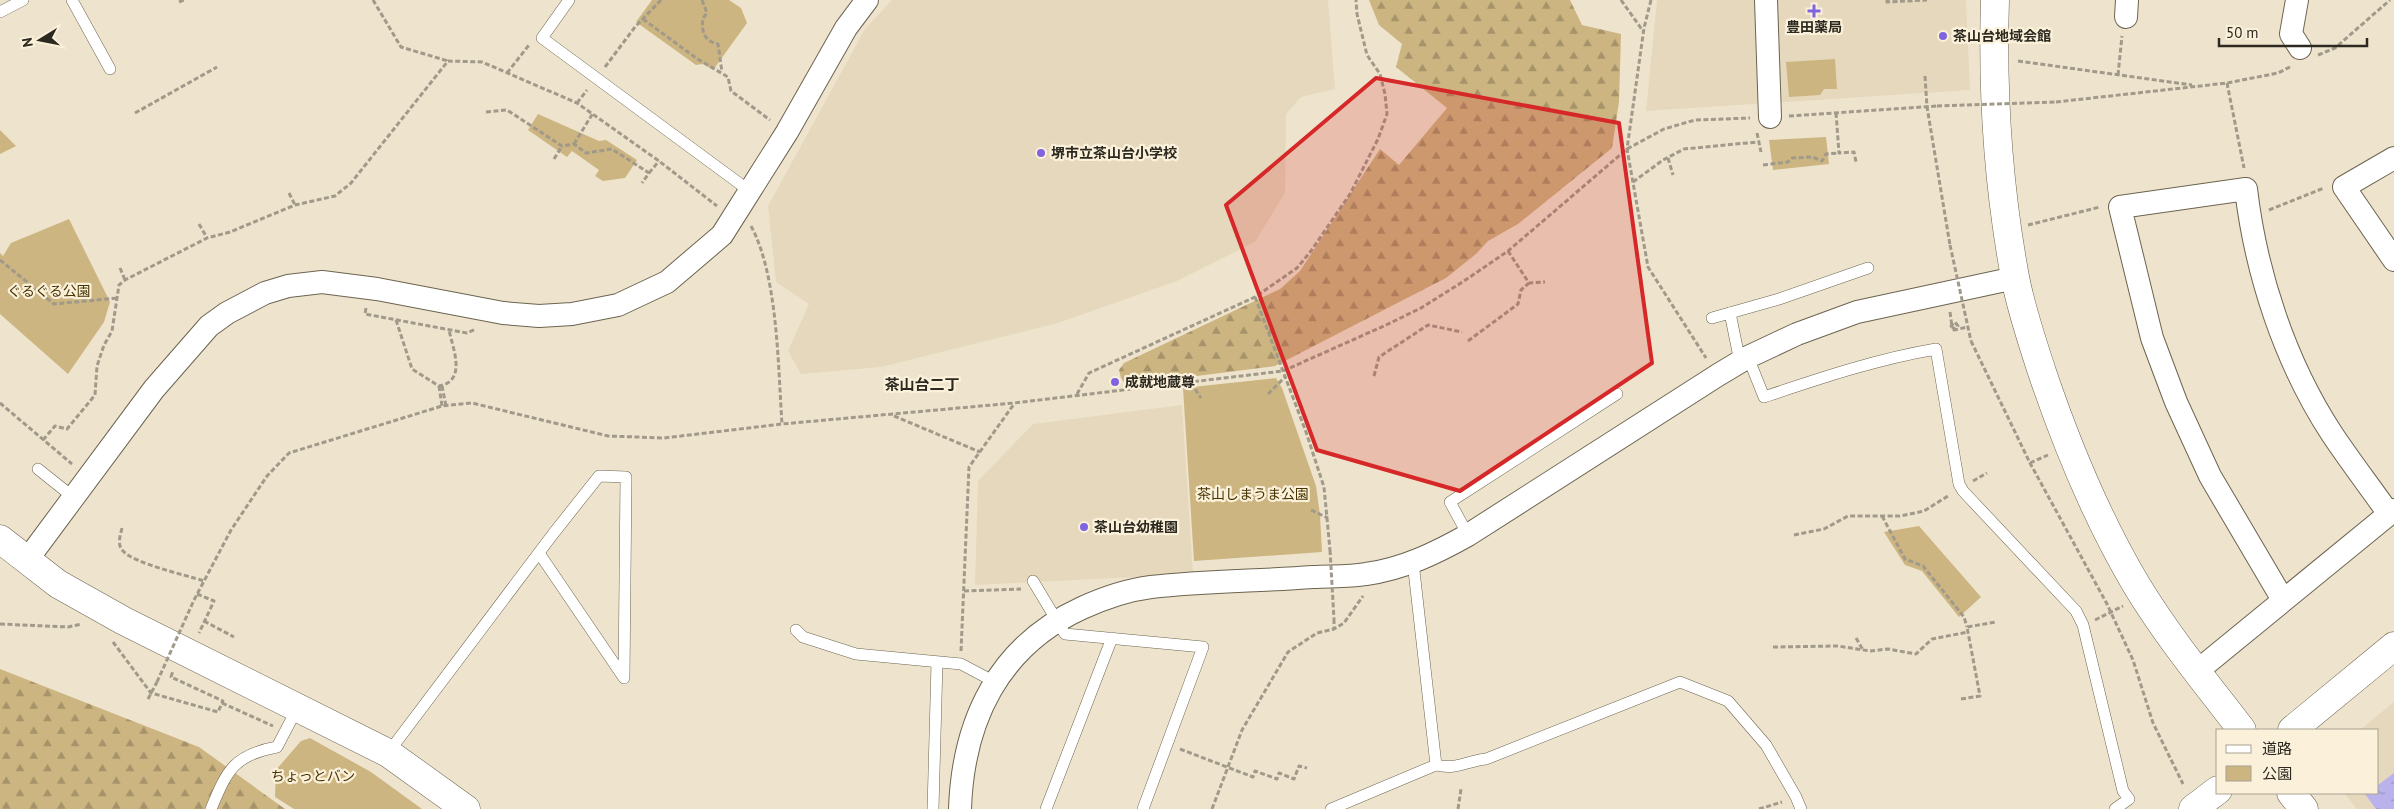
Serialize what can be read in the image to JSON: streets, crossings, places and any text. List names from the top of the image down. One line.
{"districts":["茶山台二丁"],"parks":["ぐるぐる公園","茶山しまうま公園","ちょっとバン"],"places":{"health":["豊田薬局"],"other":["茶山台地域会館","堺市立茶山台小学校","成就地蔵尊","茶山台幼稚園"]},"legend":["道路","公園"],"scale_bar":"50 m","north":"left"}
